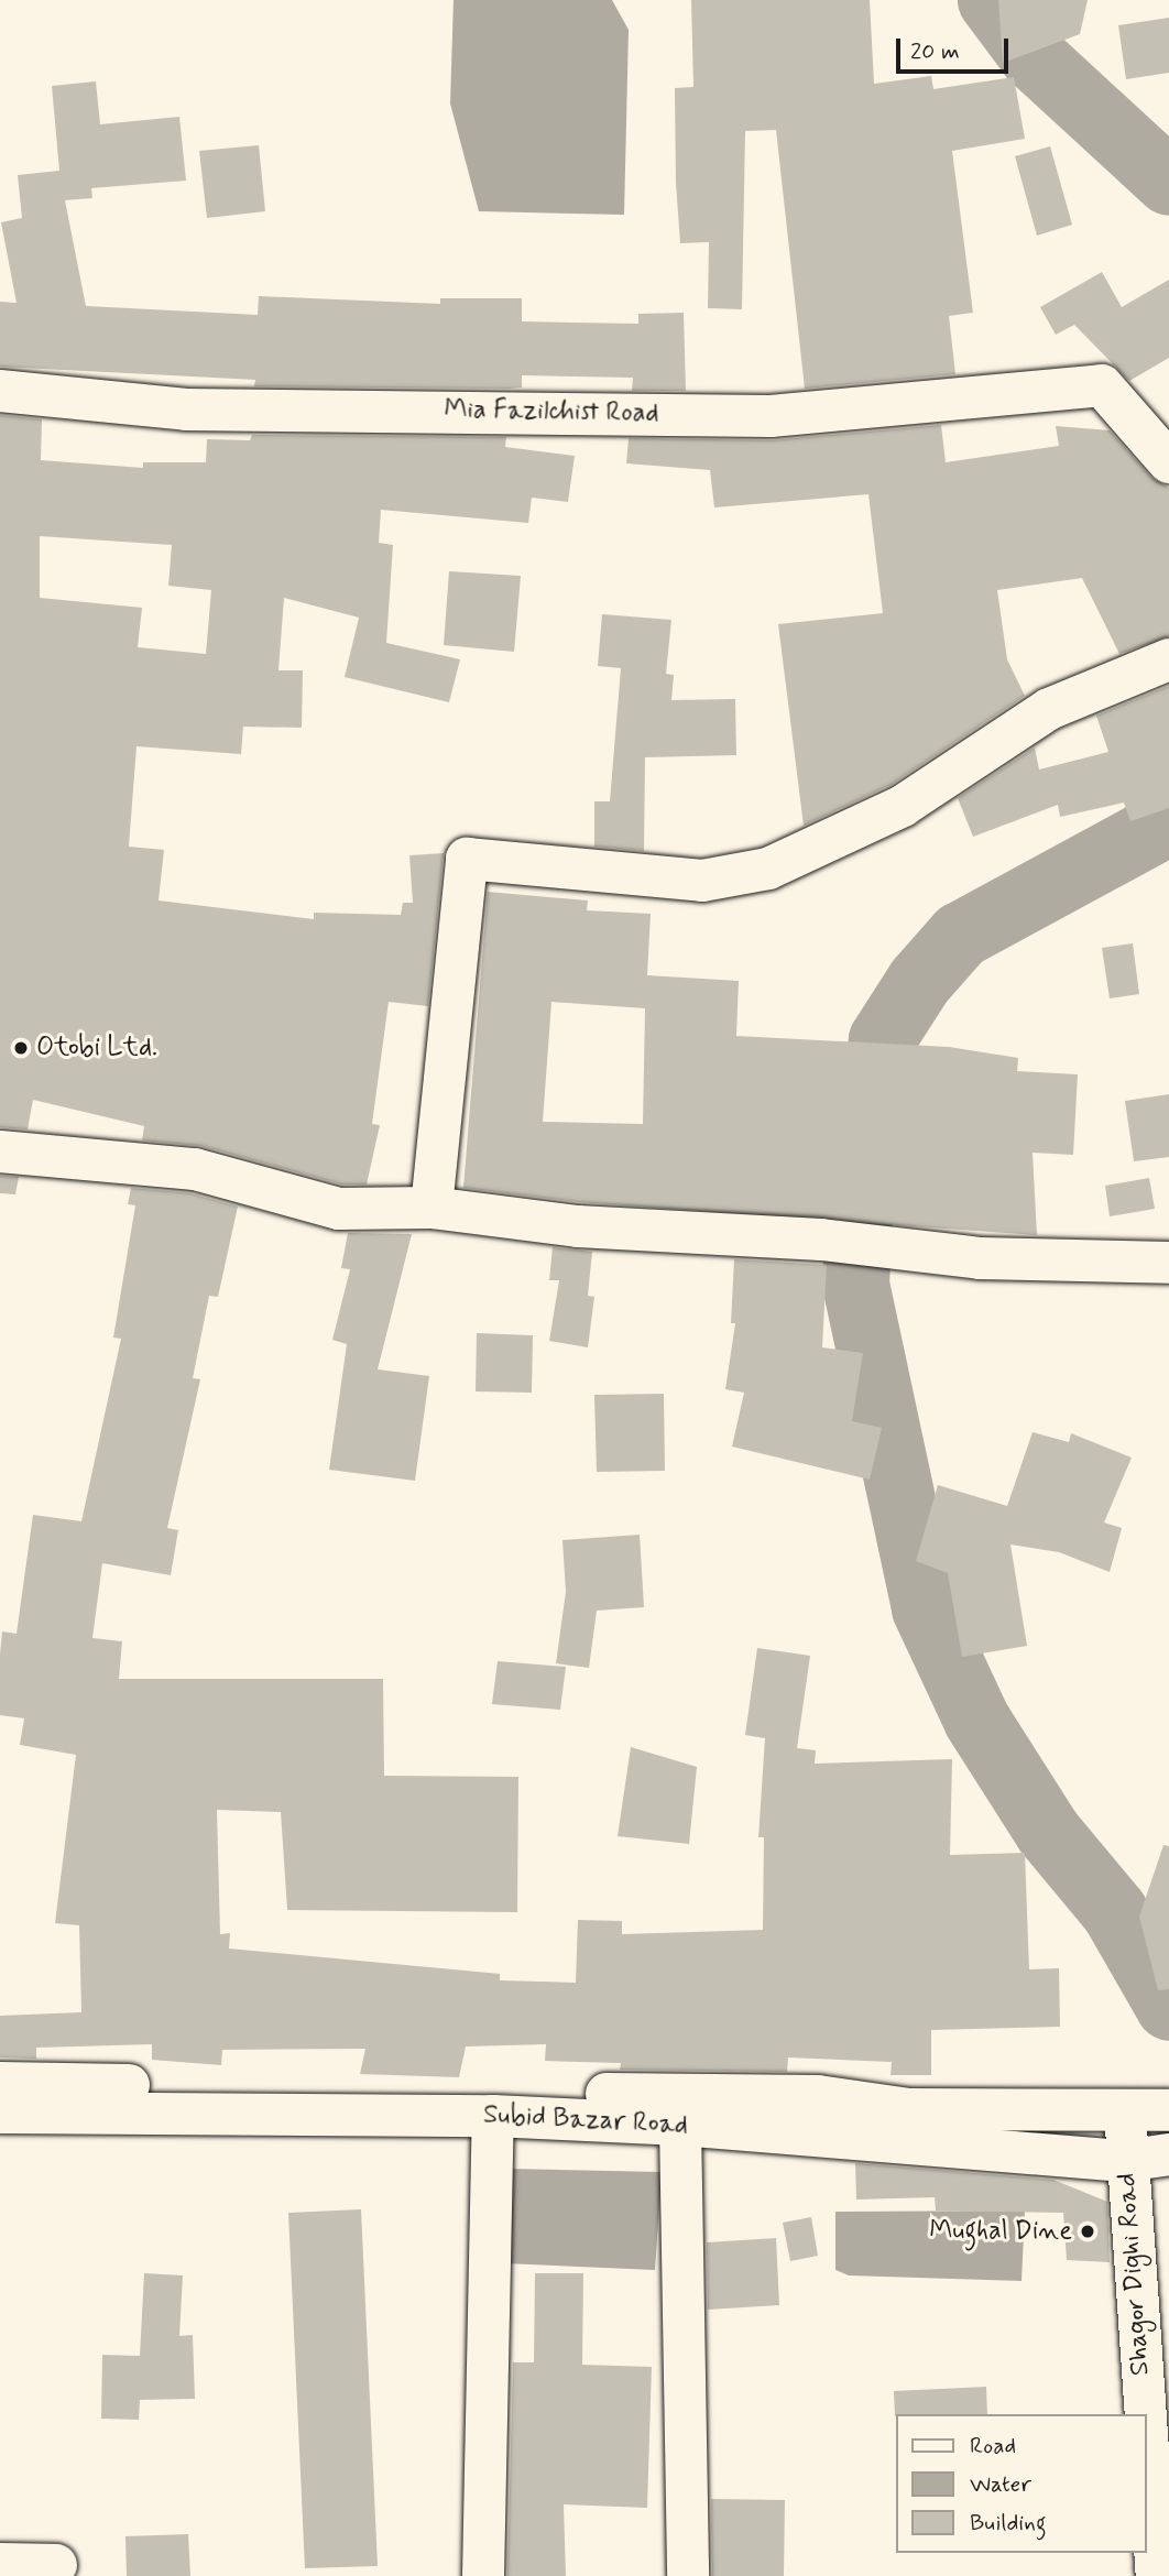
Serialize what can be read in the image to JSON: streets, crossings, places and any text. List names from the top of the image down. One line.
{"streets":{"street":["Mia Fazilchist Road","Subid Bazar Road","Shagor Dighi Road"]},"crossings":[["Subid Bazar Road","Shagor Dighi Road"]],"places":["Otobi Ltd.","Mughal Dine"],"legend":["Road","Water","Building"],"scale_bar":"20 m"}
